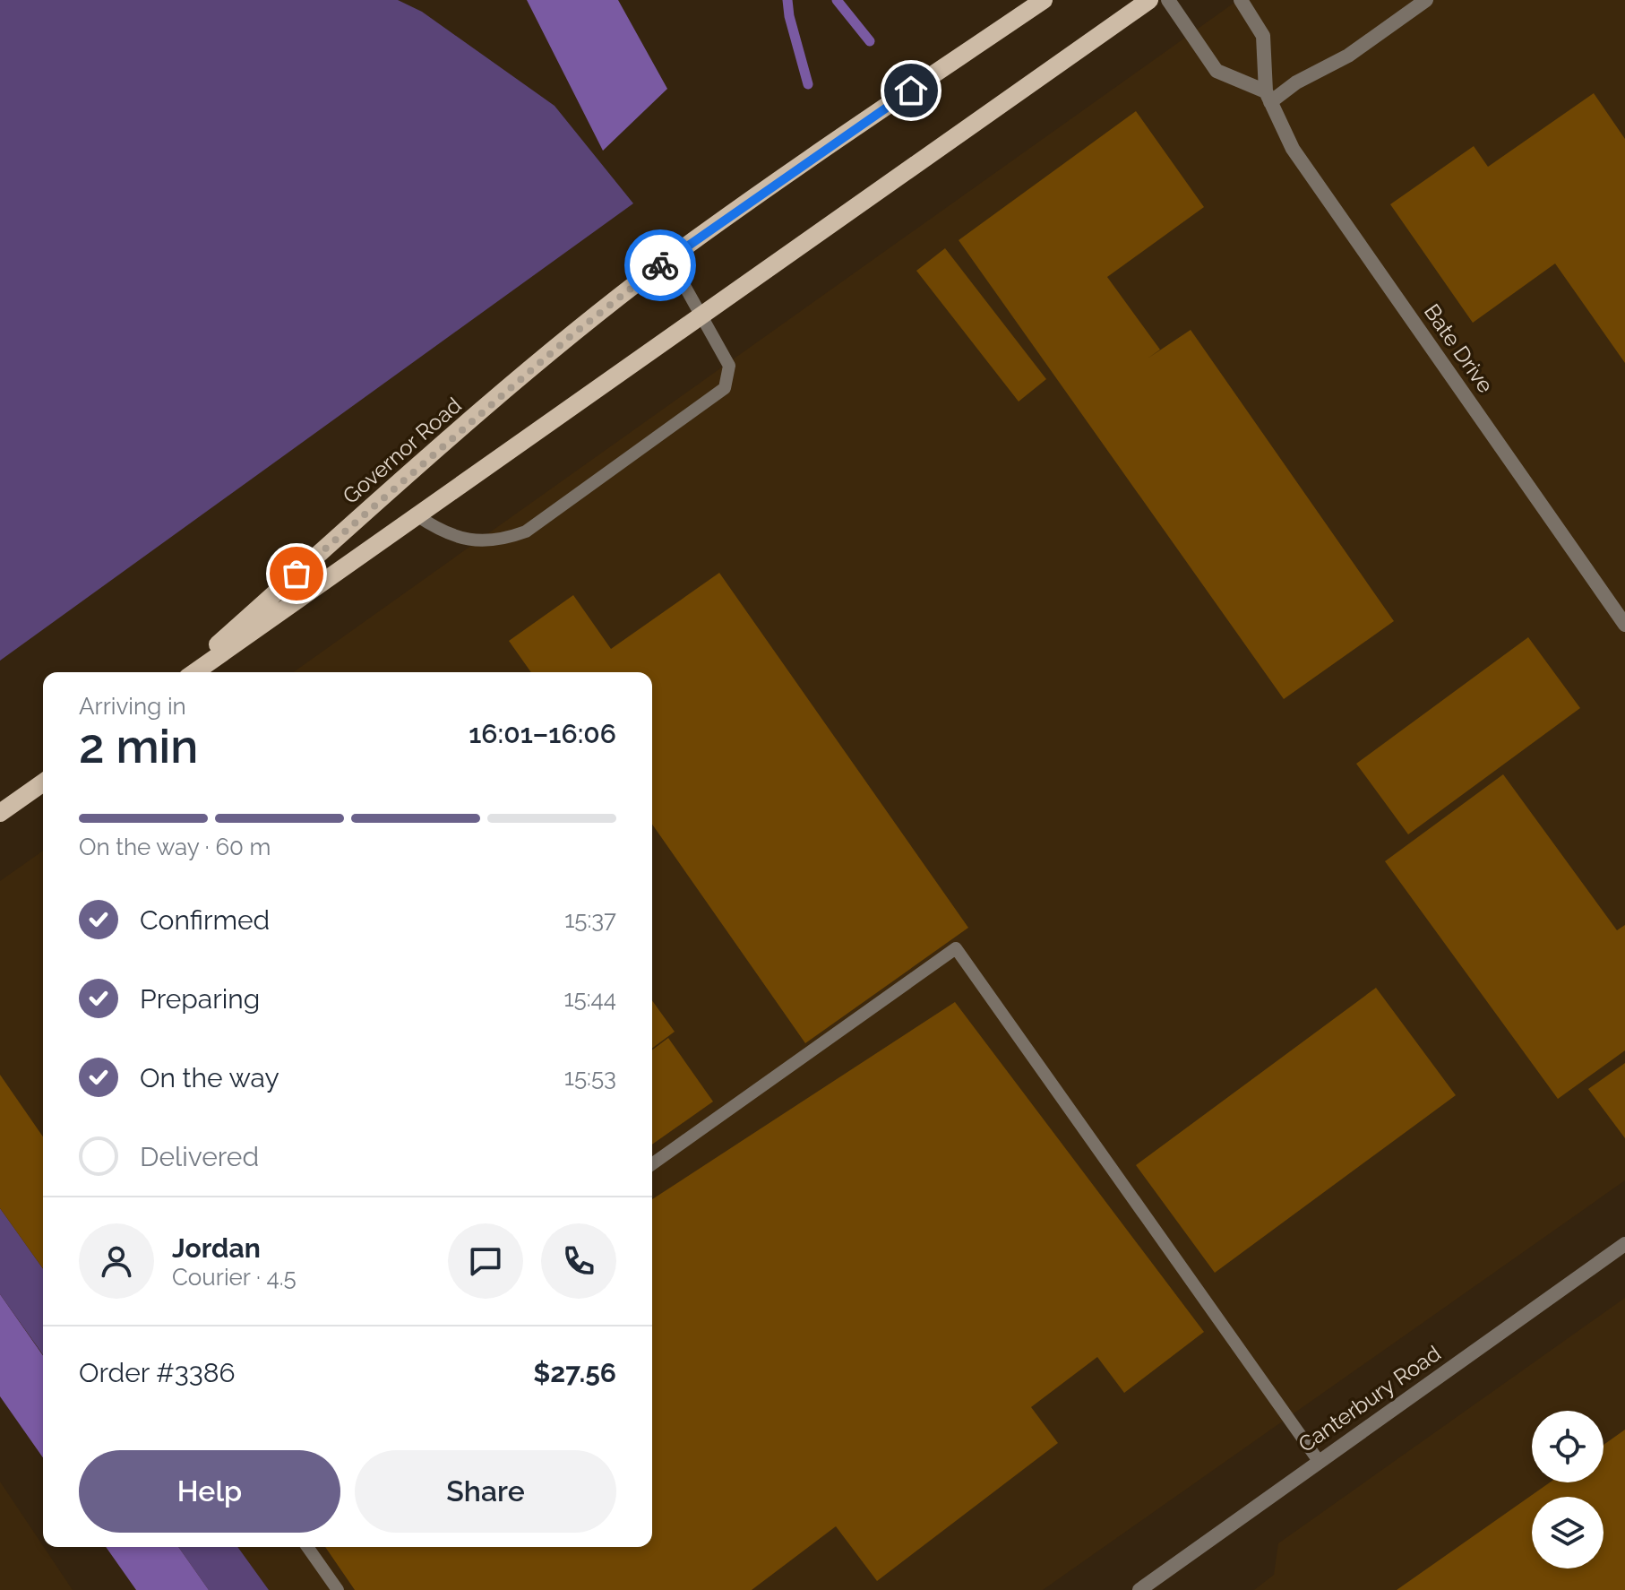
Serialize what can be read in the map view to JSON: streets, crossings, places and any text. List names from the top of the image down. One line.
{"streets":{"main road":["Governor Road"],"street":["Bate Drive","Canterbury Road"]},"page":{"heading":["2 min","Arriving in","16:01–16:06"],"panel":["Jordan","Courier · 4.5","Order #3386","$27.56"],"bar":"On the way · 60 m","list":[["Confirmed","15:37"],["Preparing","15:44"],["On the way","15:53"],"Delivered"],"buttons":["Help","Share"]}}
